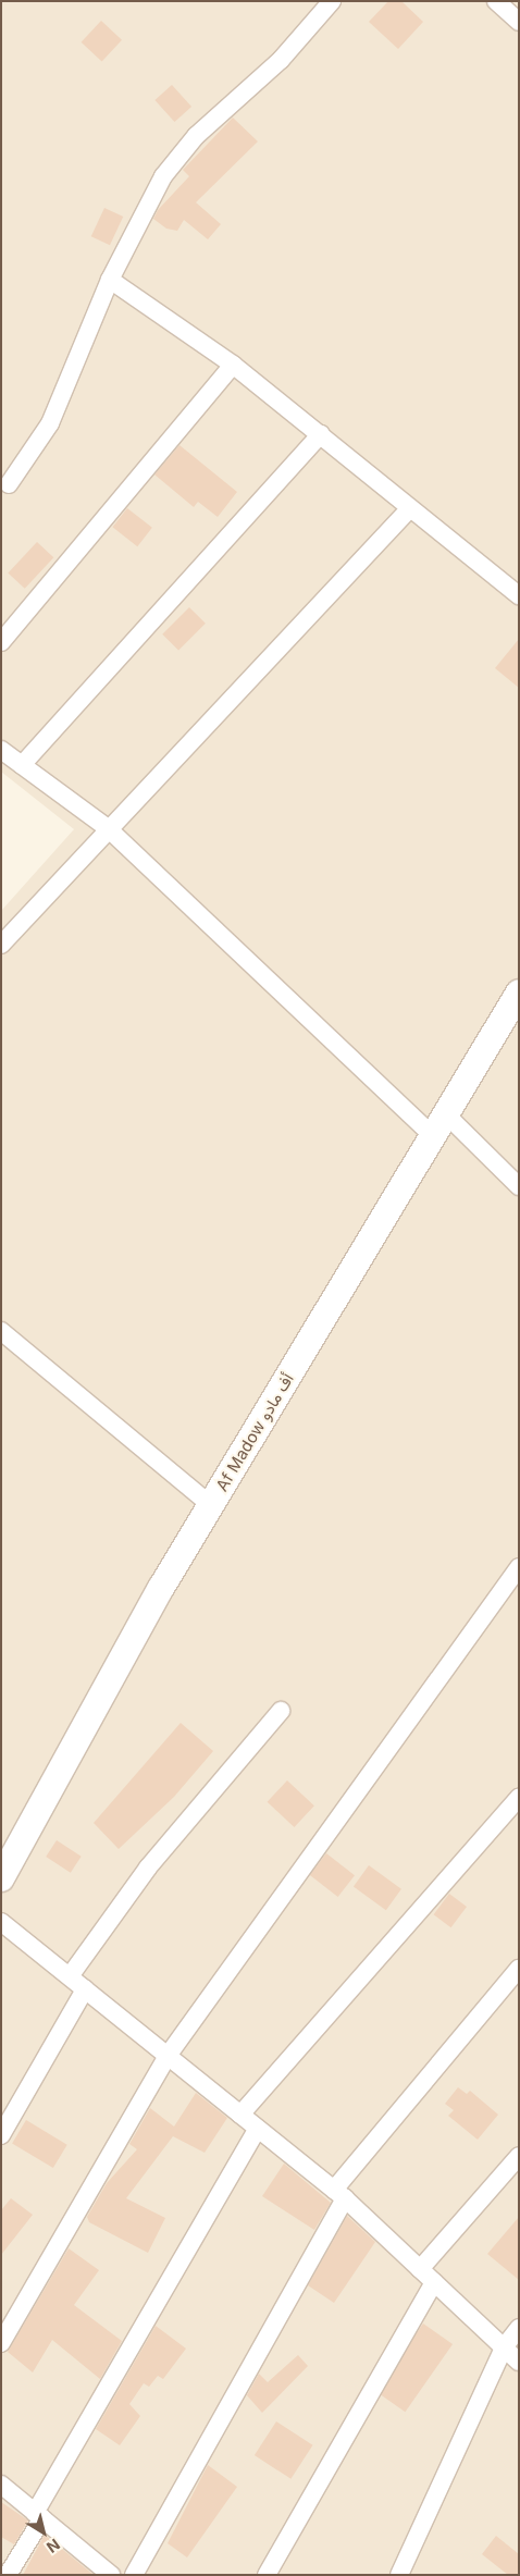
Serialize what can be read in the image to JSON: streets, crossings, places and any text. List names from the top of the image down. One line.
{"streets":{"street":["Af Madow أف مادو"]},"north":"bottom right"}
